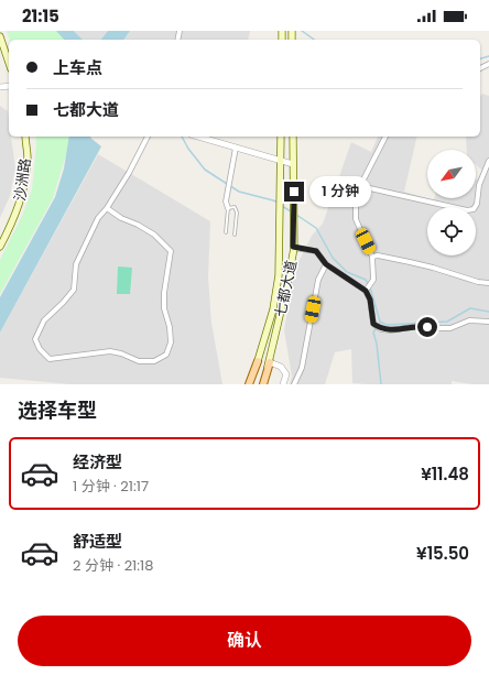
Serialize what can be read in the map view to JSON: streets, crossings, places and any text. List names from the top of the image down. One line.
{"streets":{"main road":["沙洲路","七都大道"]},"north":"bottom left","page":{"status":"21:15","banner":["上车点","七都大道"],"bubble":"1 分钟","heading":"选择车型","list":[{"name":"经济型","note":"1 分钟 · 21:17","value":"¥11.48"},{"name":"舒适型","note":"2 分钟 · 21:18","value":"¥15.50"}],"buttons":"确认"}}
